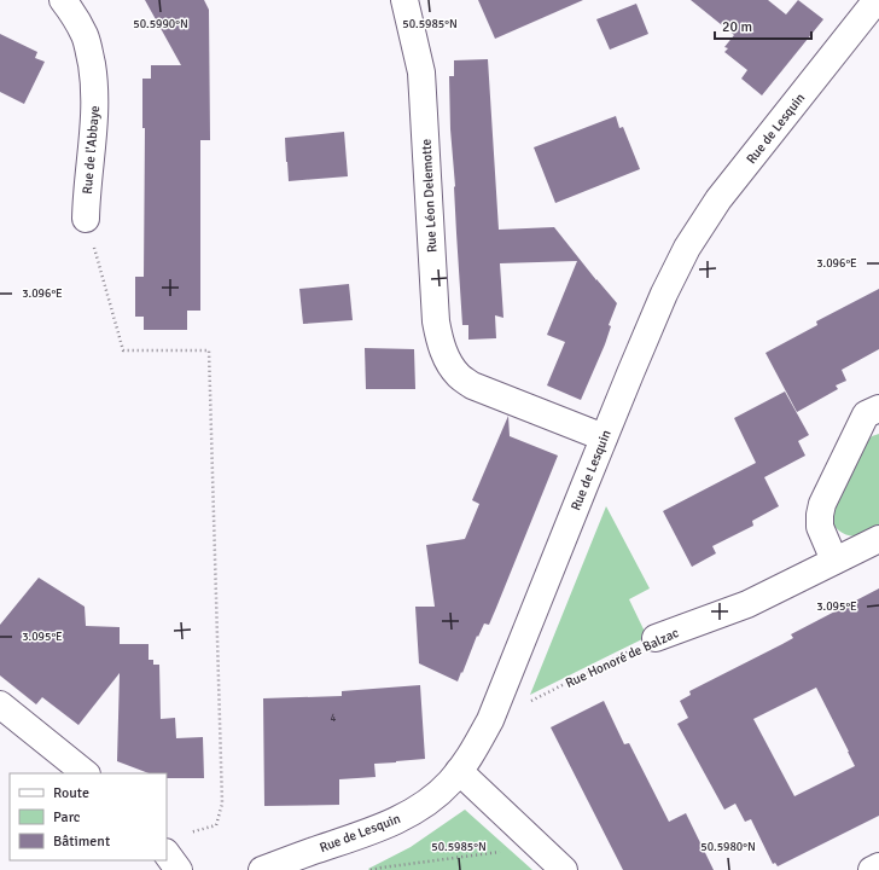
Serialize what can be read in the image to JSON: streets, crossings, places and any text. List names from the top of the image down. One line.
{"streets":{"street":["Rue de Lesquin","Rue de l'Abbaye","Rue Léon Delemotte","Rue Honoré de Balzac"]},"crossings":[["Rue de Lesquin","Rue Léon Delemotte"],["Rue de Lesquin","Rue Honoré de Balzac"]],"house_numbers":["4"],"legend":["Route","Parc","Bâtiment"],"scale_bar":"20 m","coordinates":["50.5990°N","50.5985°N","3.096°E","3.095°E","50.5980°N"]}
